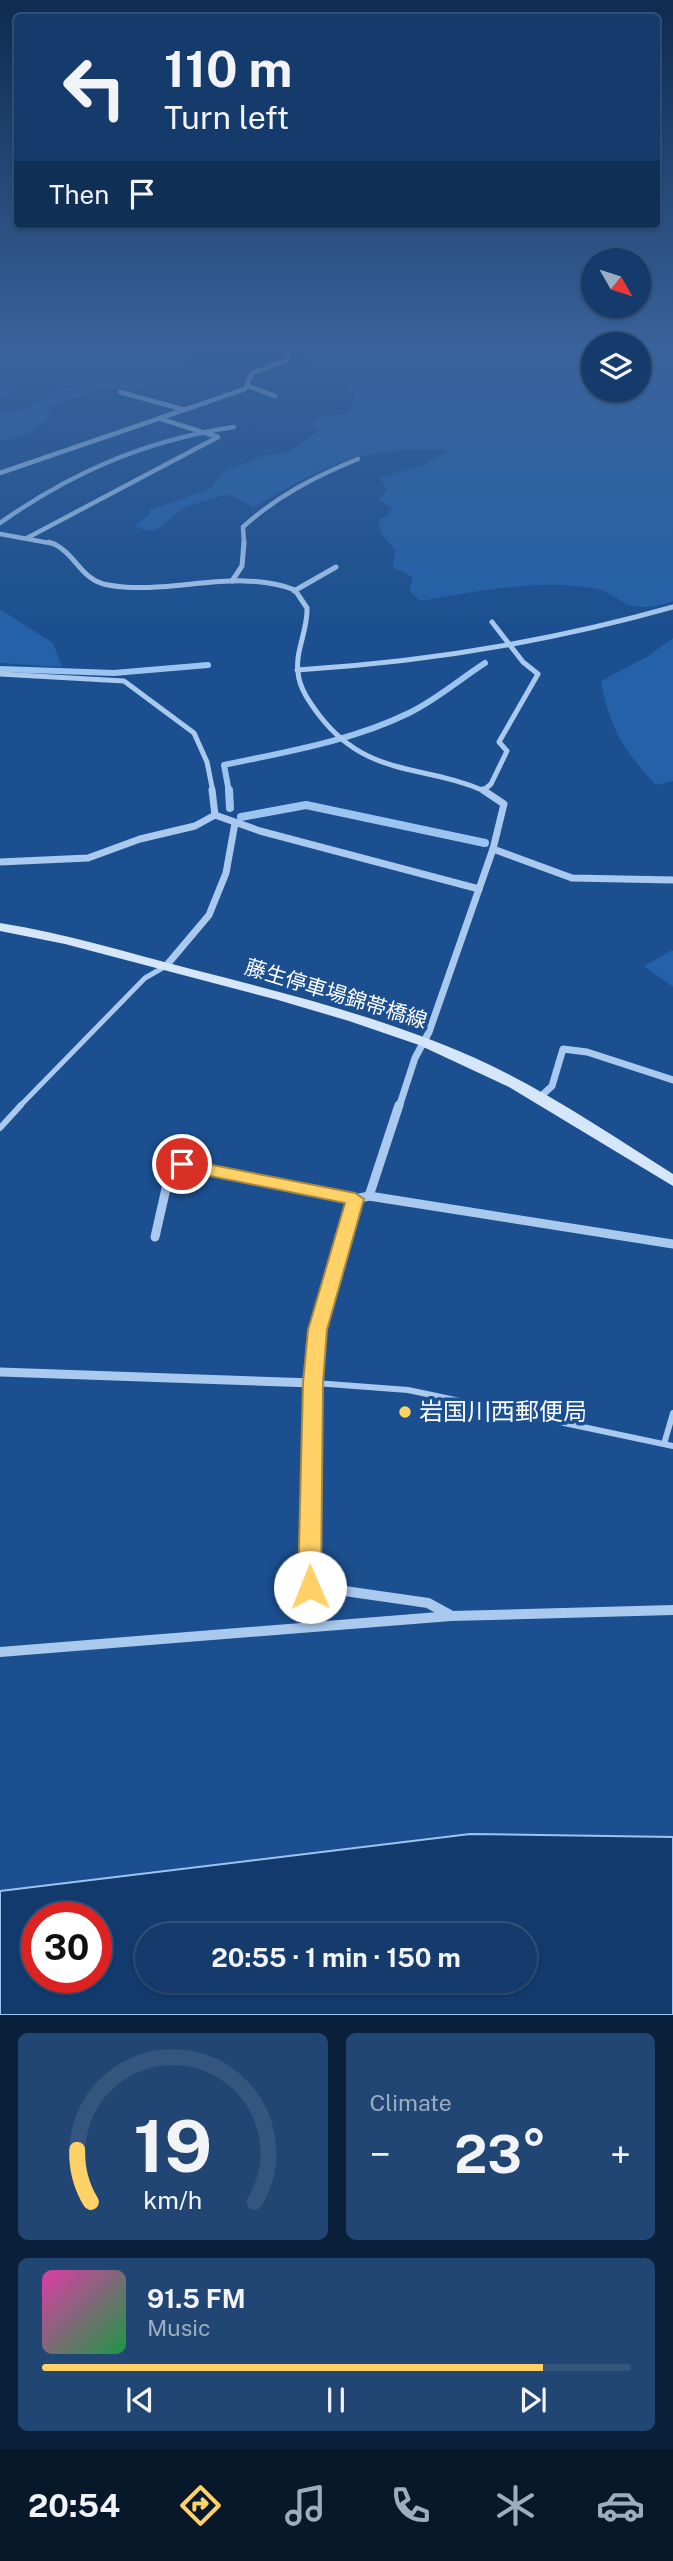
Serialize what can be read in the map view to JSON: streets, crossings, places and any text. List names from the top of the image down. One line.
{"streets":{"main road":["藤生停車場錦帯橋線"]},"places":["岩国川西郵便局"],"north":"bottom right","page":{"turn":["110 m","Turn left"],"then":"Then","limit":"30","trip":"20:55 · 1 min · 150 m","tile":"Climate","heat":["−","23°","+"],"song":["91.5 FM","Music"],"tabs":"20:54","gauge":["19","km/h"]}}
